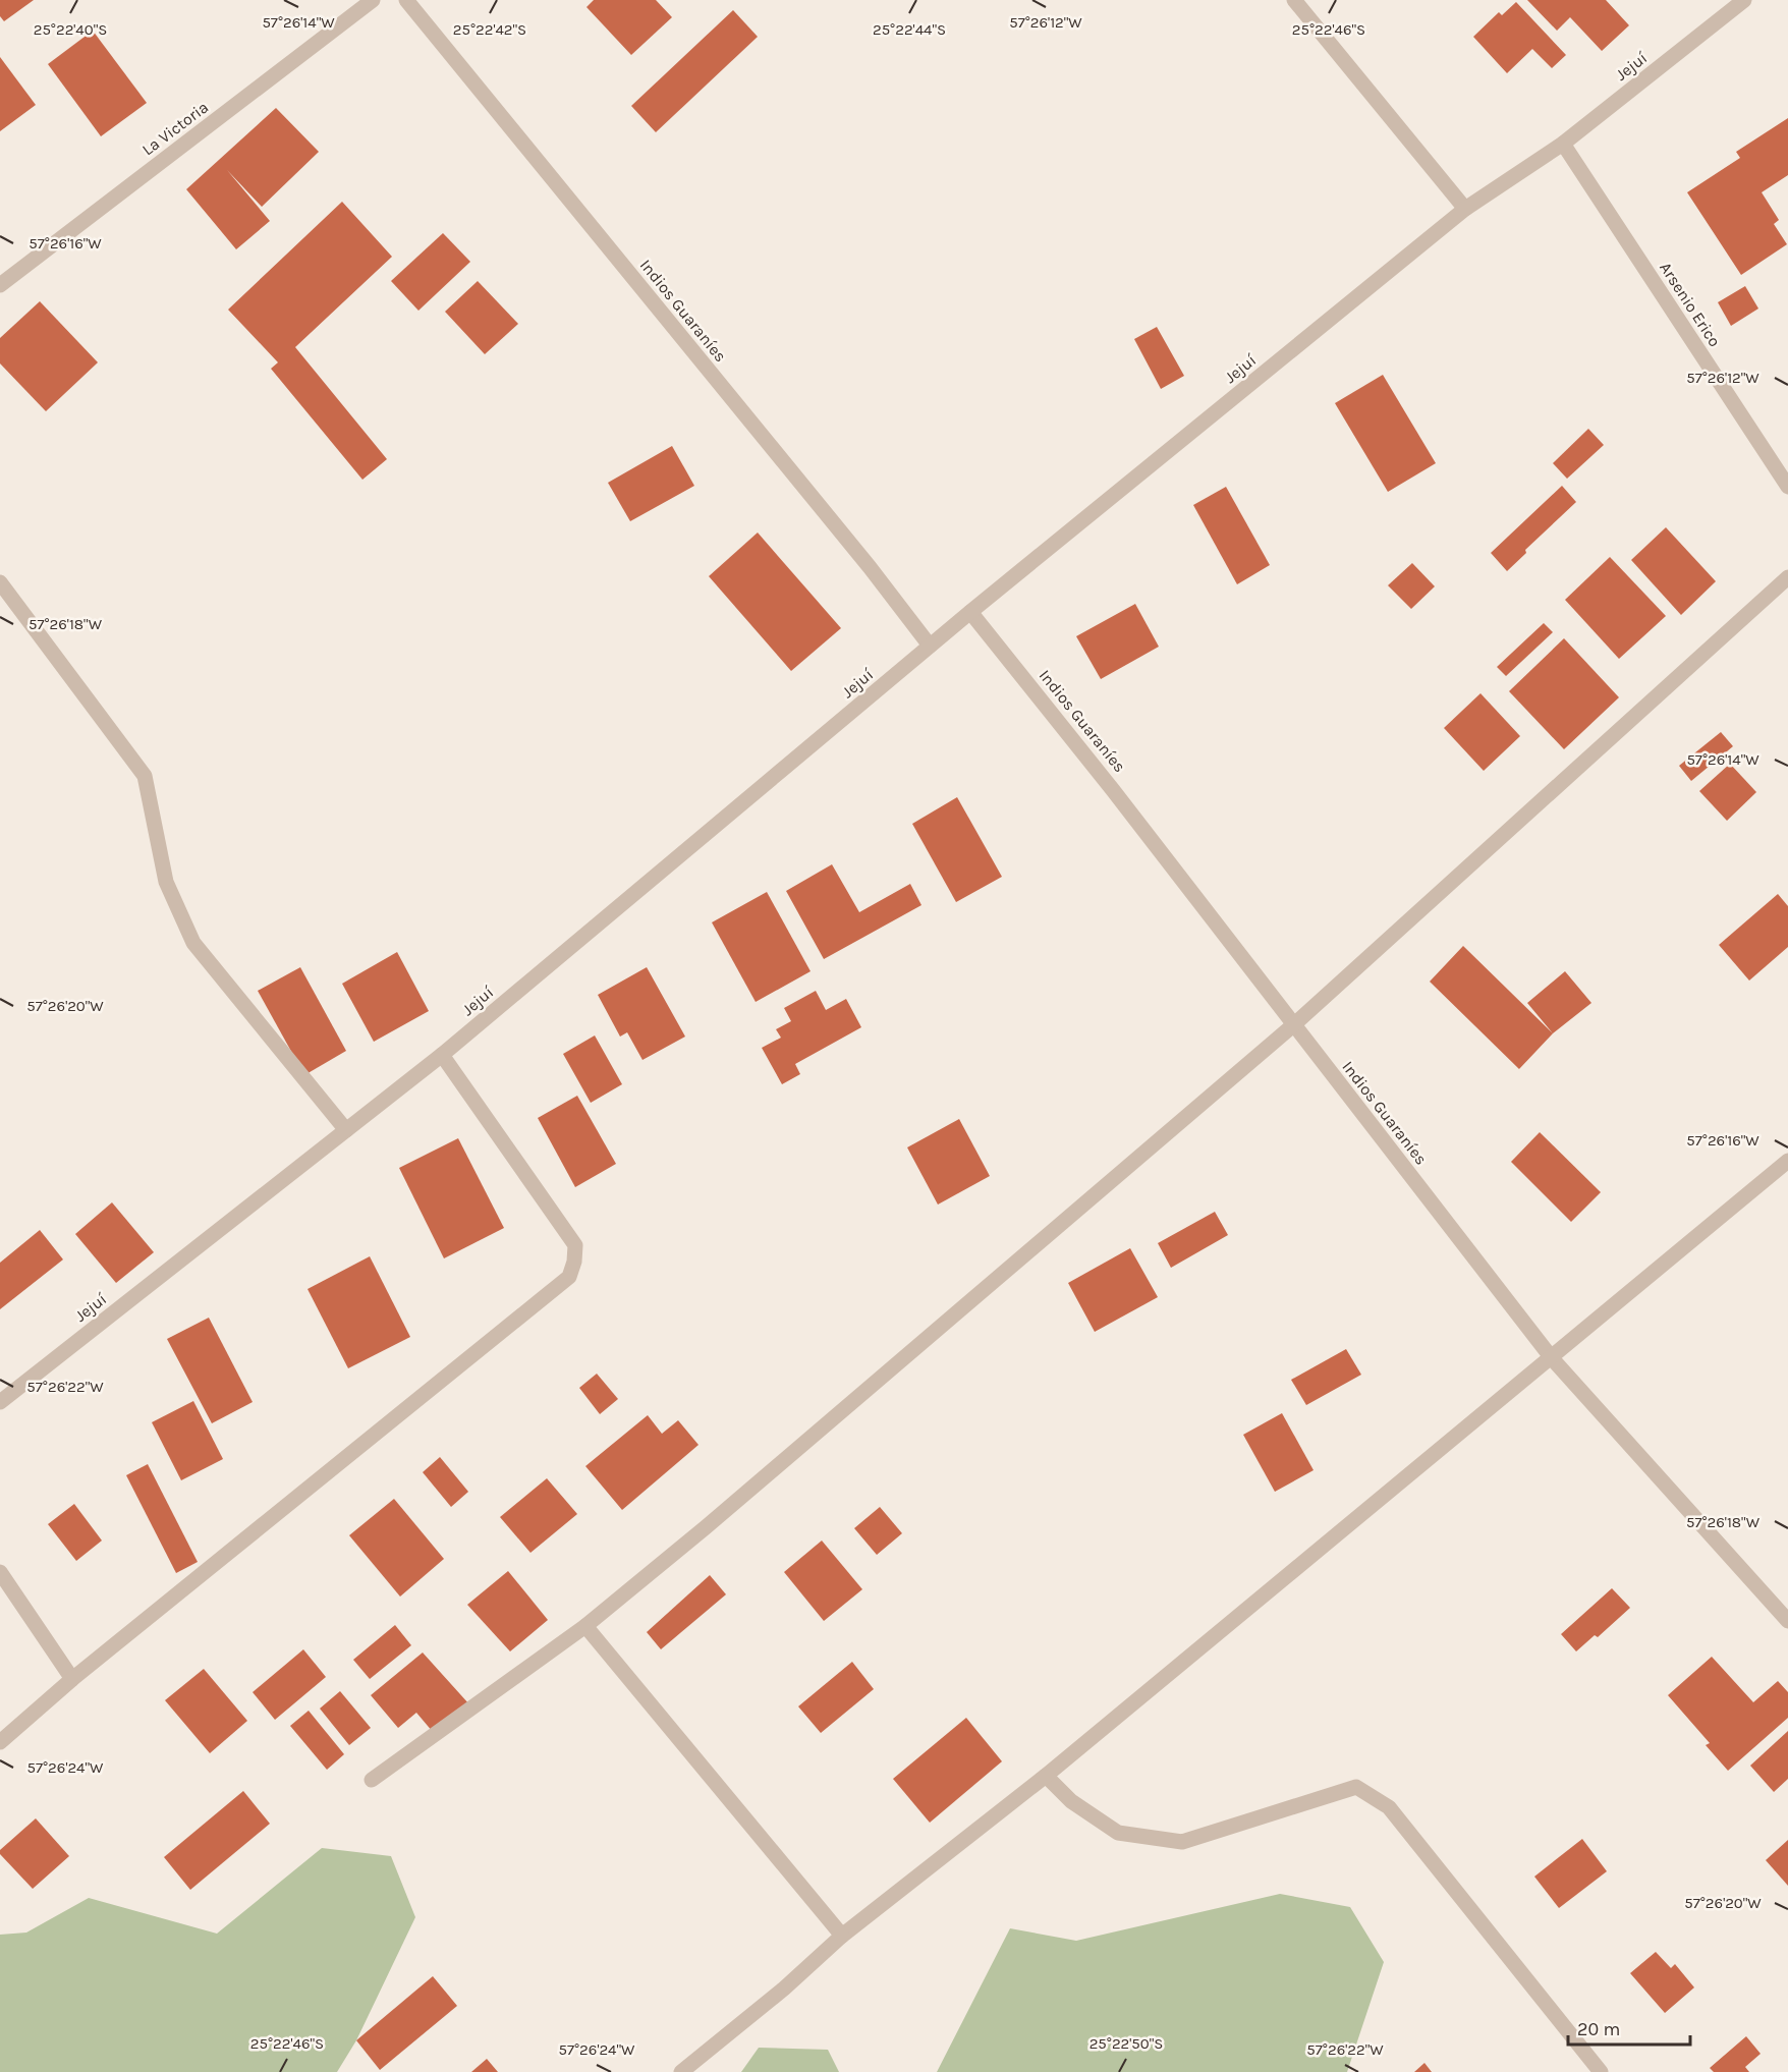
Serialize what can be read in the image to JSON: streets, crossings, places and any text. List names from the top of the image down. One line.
{"streets":{"street":["Jejuí","La Victoria","Arsenio Erico","Indios Guaraníes"]},"crossings":[["Jejuí","Arsenio Erico"],["Jejuí","Indios Guaraníes"]],"scale_bar":"20 m","coordinates":["57°26'14\"W","57°26'12\"W","25°22'40\"S","25°22'42\"S","25°22'44\"S","25°22'46\"S","57°26'16\"W","57°26'18\"W","57°26'20\"W","57°26'22\"W","57°26'24\"W","25°22'50\"S"]}
